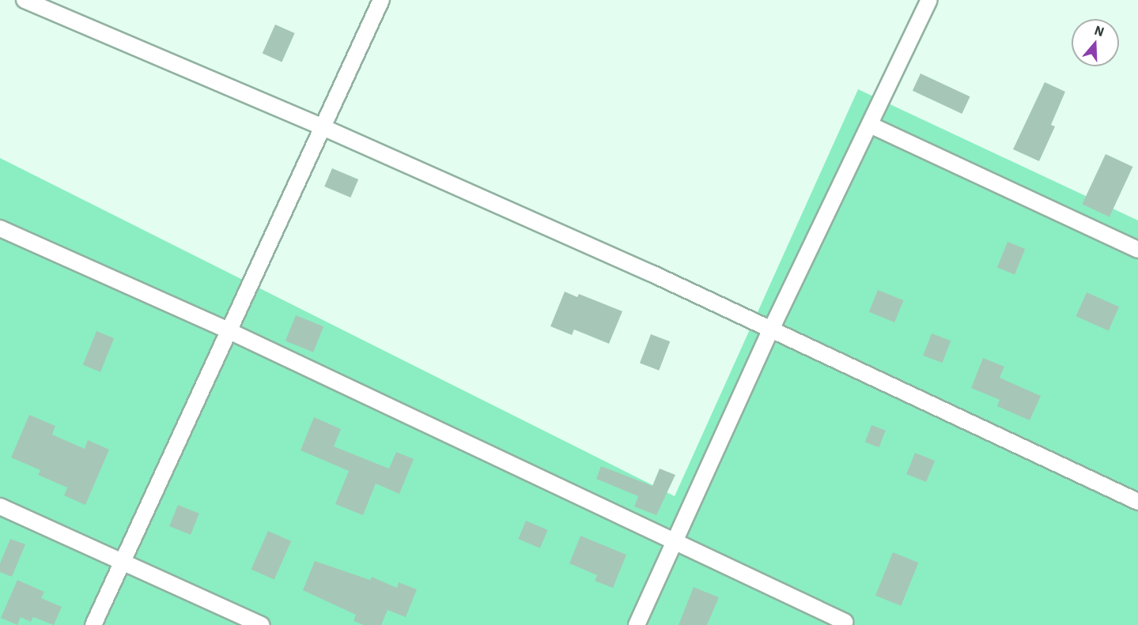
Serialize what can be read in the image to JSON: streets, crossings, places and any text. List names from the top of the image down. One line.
{"north":"top"}
